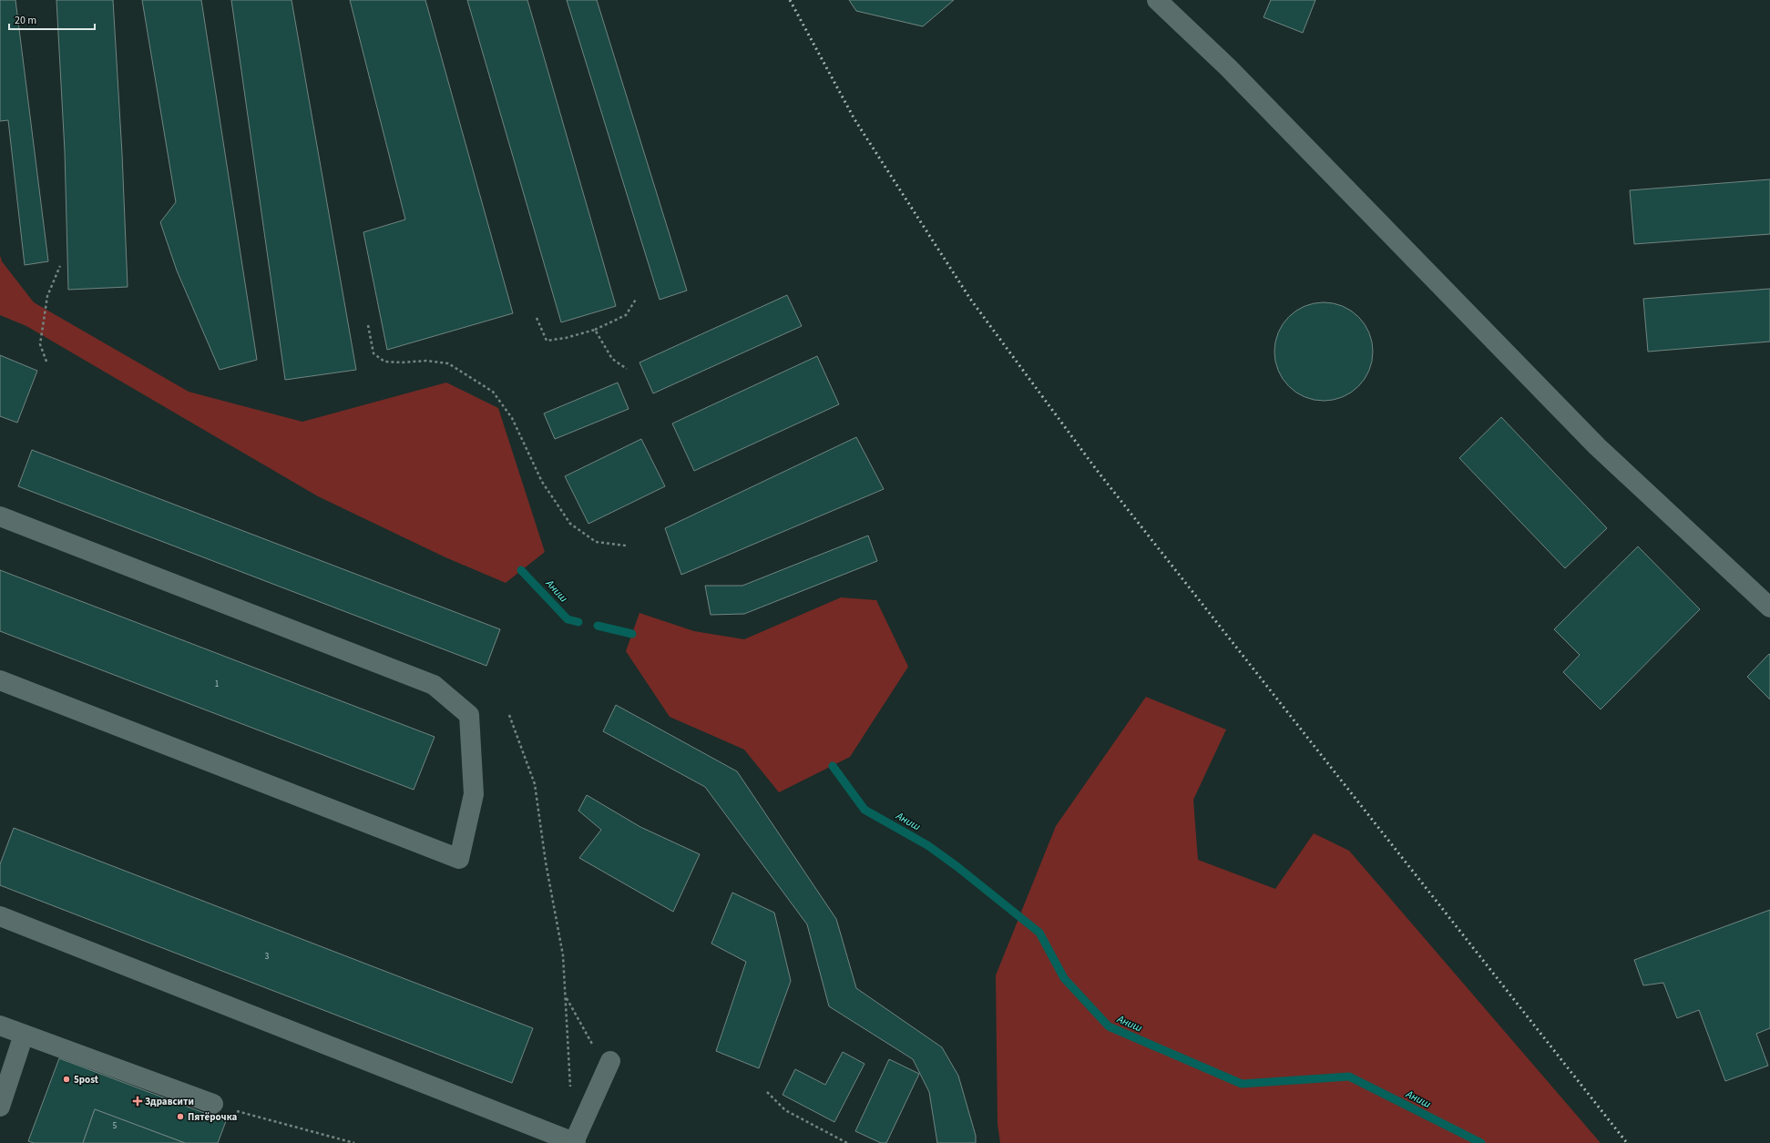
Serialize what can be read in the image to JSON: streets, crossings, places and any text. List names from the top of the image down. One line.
{"water":["Аниш"],"places":{"other":["5post","Пятёрочка"],"health":["Здравсити"]},"house_numbers":["1","3","5"],"scale_bar":"20 m"}
